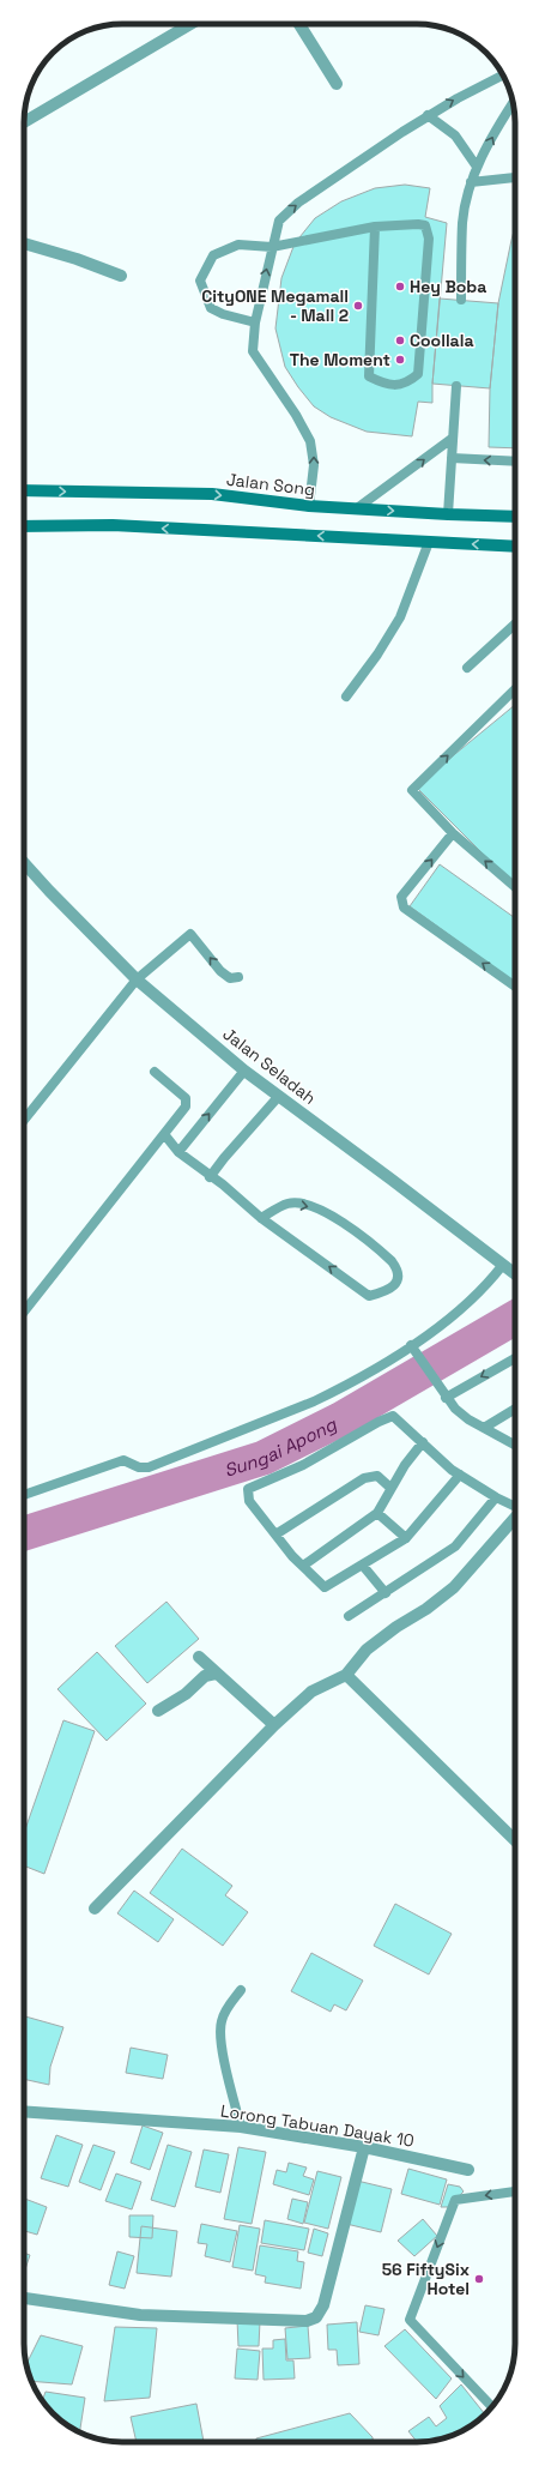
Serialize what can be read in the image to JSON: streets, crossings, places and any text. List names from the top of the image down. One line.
{"streets":{"main road":["Jalan Song"],"street":["Jalan Seladah","Lorong Tabuan Dayak 10"]},"water":["Sungai Apong"],"places":["Hey Boba","CityONE Megamall - Mall 2","Coollala","The Moment","56 FiftySix Hotel"]}
